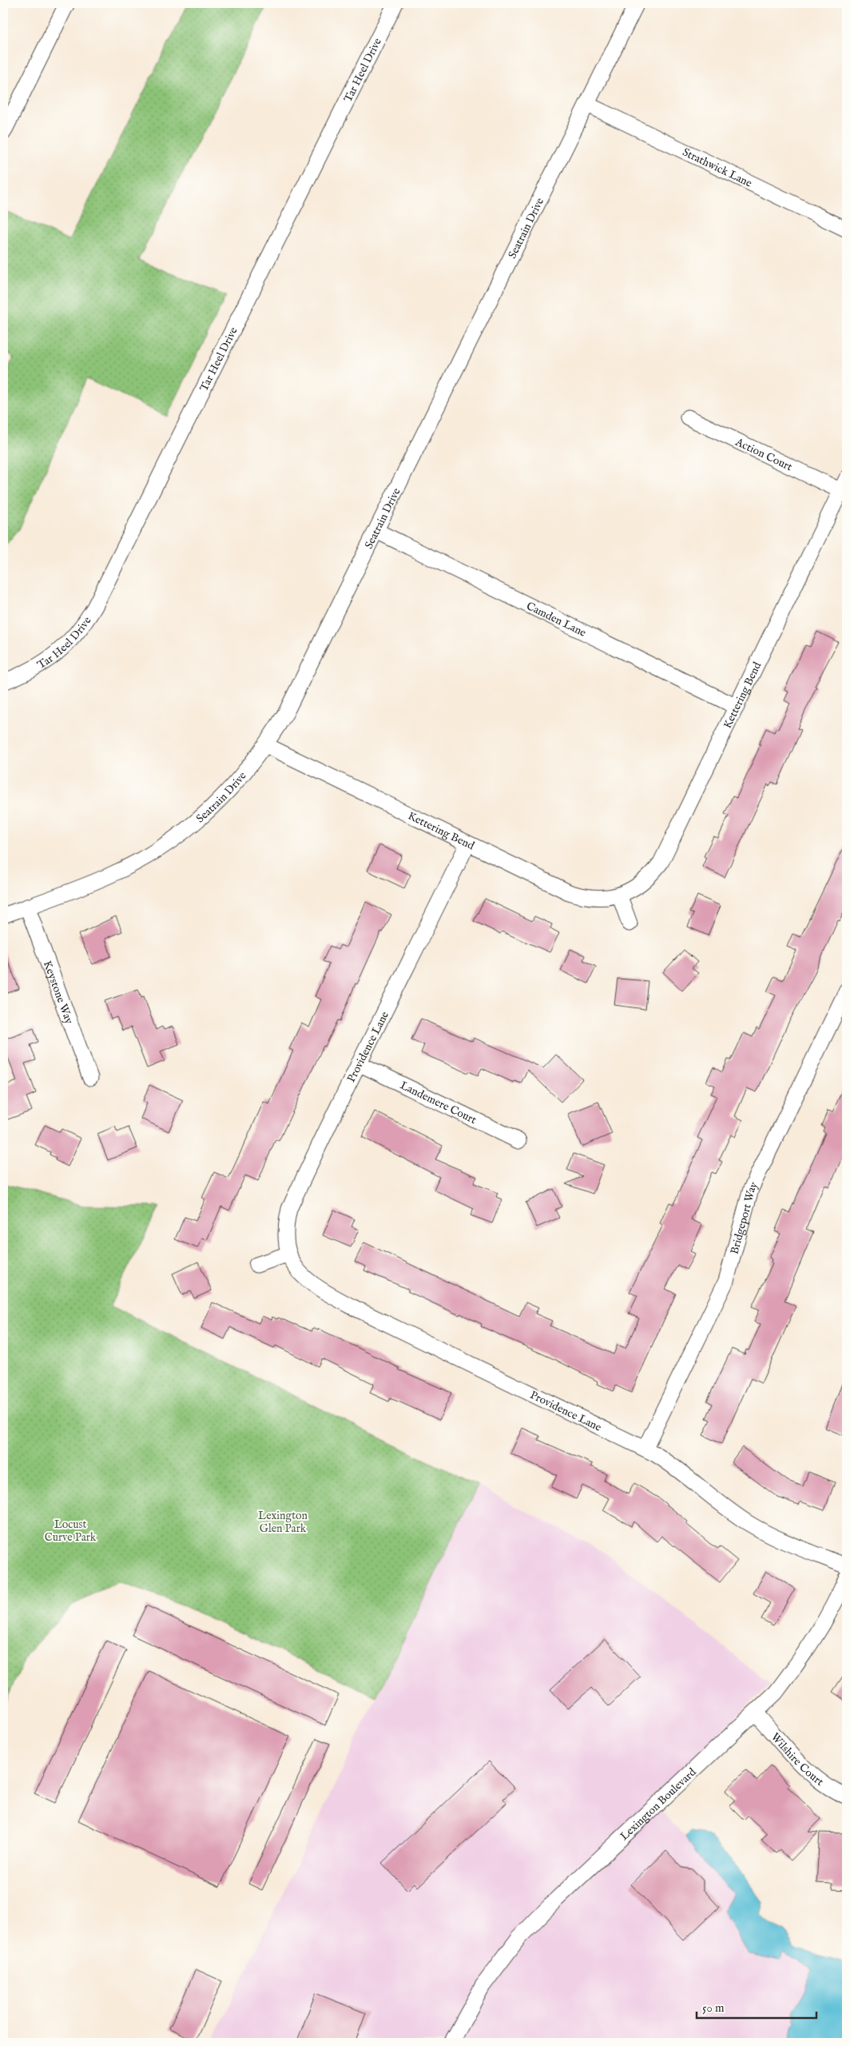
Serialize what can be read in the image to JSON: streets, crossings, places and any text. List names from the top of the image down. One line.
{"streets":{"street":["Tar Heel Drive","Strathwick Lane","Seatrain Drive","Action Court","Camden Lane","Kettering Bend","Keystone Way","Providence Lane","Landemere Court","Bridgeport Way","Wilshire Court","Lexington Boulevard"]},"crossings":[["Strathwick Lane","Seatrain Drive"],["Seatrain Drive","Camden Lane"],["Seatrain Drive","Kettering Bend"],["Seatrain Drive","Keystone Way"],["Action Court","Kettering Bend"],["Camden Lane","Kettering Bend"],["Kettering Bend","Providence Lane"],["Providence Lane","Landemere Court"],["Providence Lane","Bridgeport Way"],["Wilshire Court","Lexington Boulevard"]],"parks":["Lexington Glen Park","Locust Curve Park"],"scale_bar":"50 m"}
